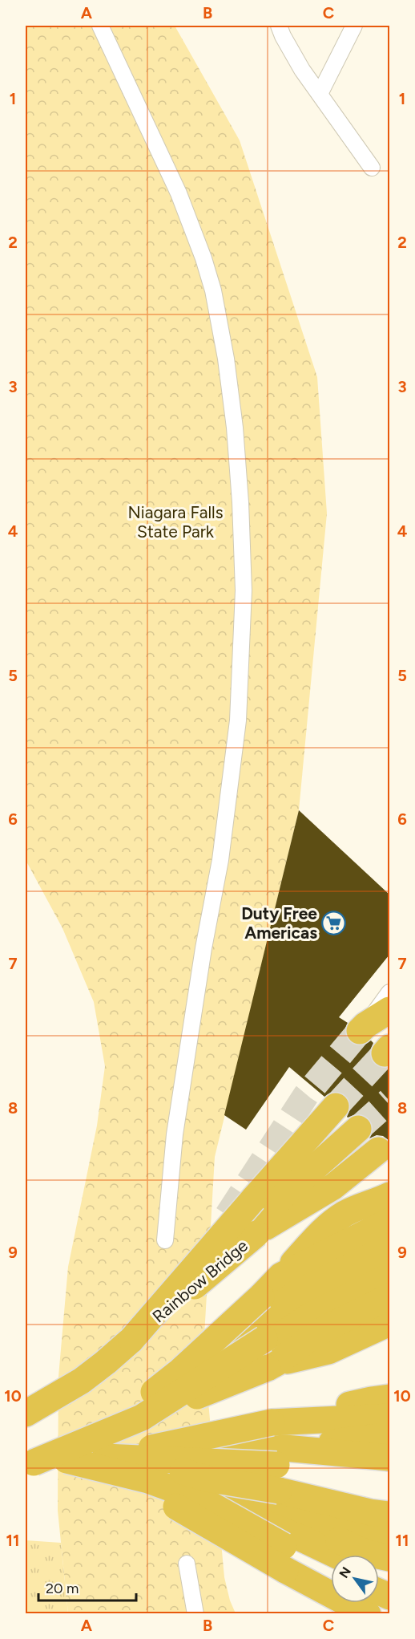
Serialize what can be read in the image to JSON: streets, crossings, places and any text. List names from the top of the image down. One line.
{"streets":{"highway":["Rainbow Bridge"]},"parks":["Niagara Falls State Park"],"places":{"supermarket":["Duty Free Americas"]},"scale_bar":"20 m","north":"top left","grid":{"columns":["A","B","C"],"rows":["1","2","3","4","5","6","7","8","9","10","11"]}}
